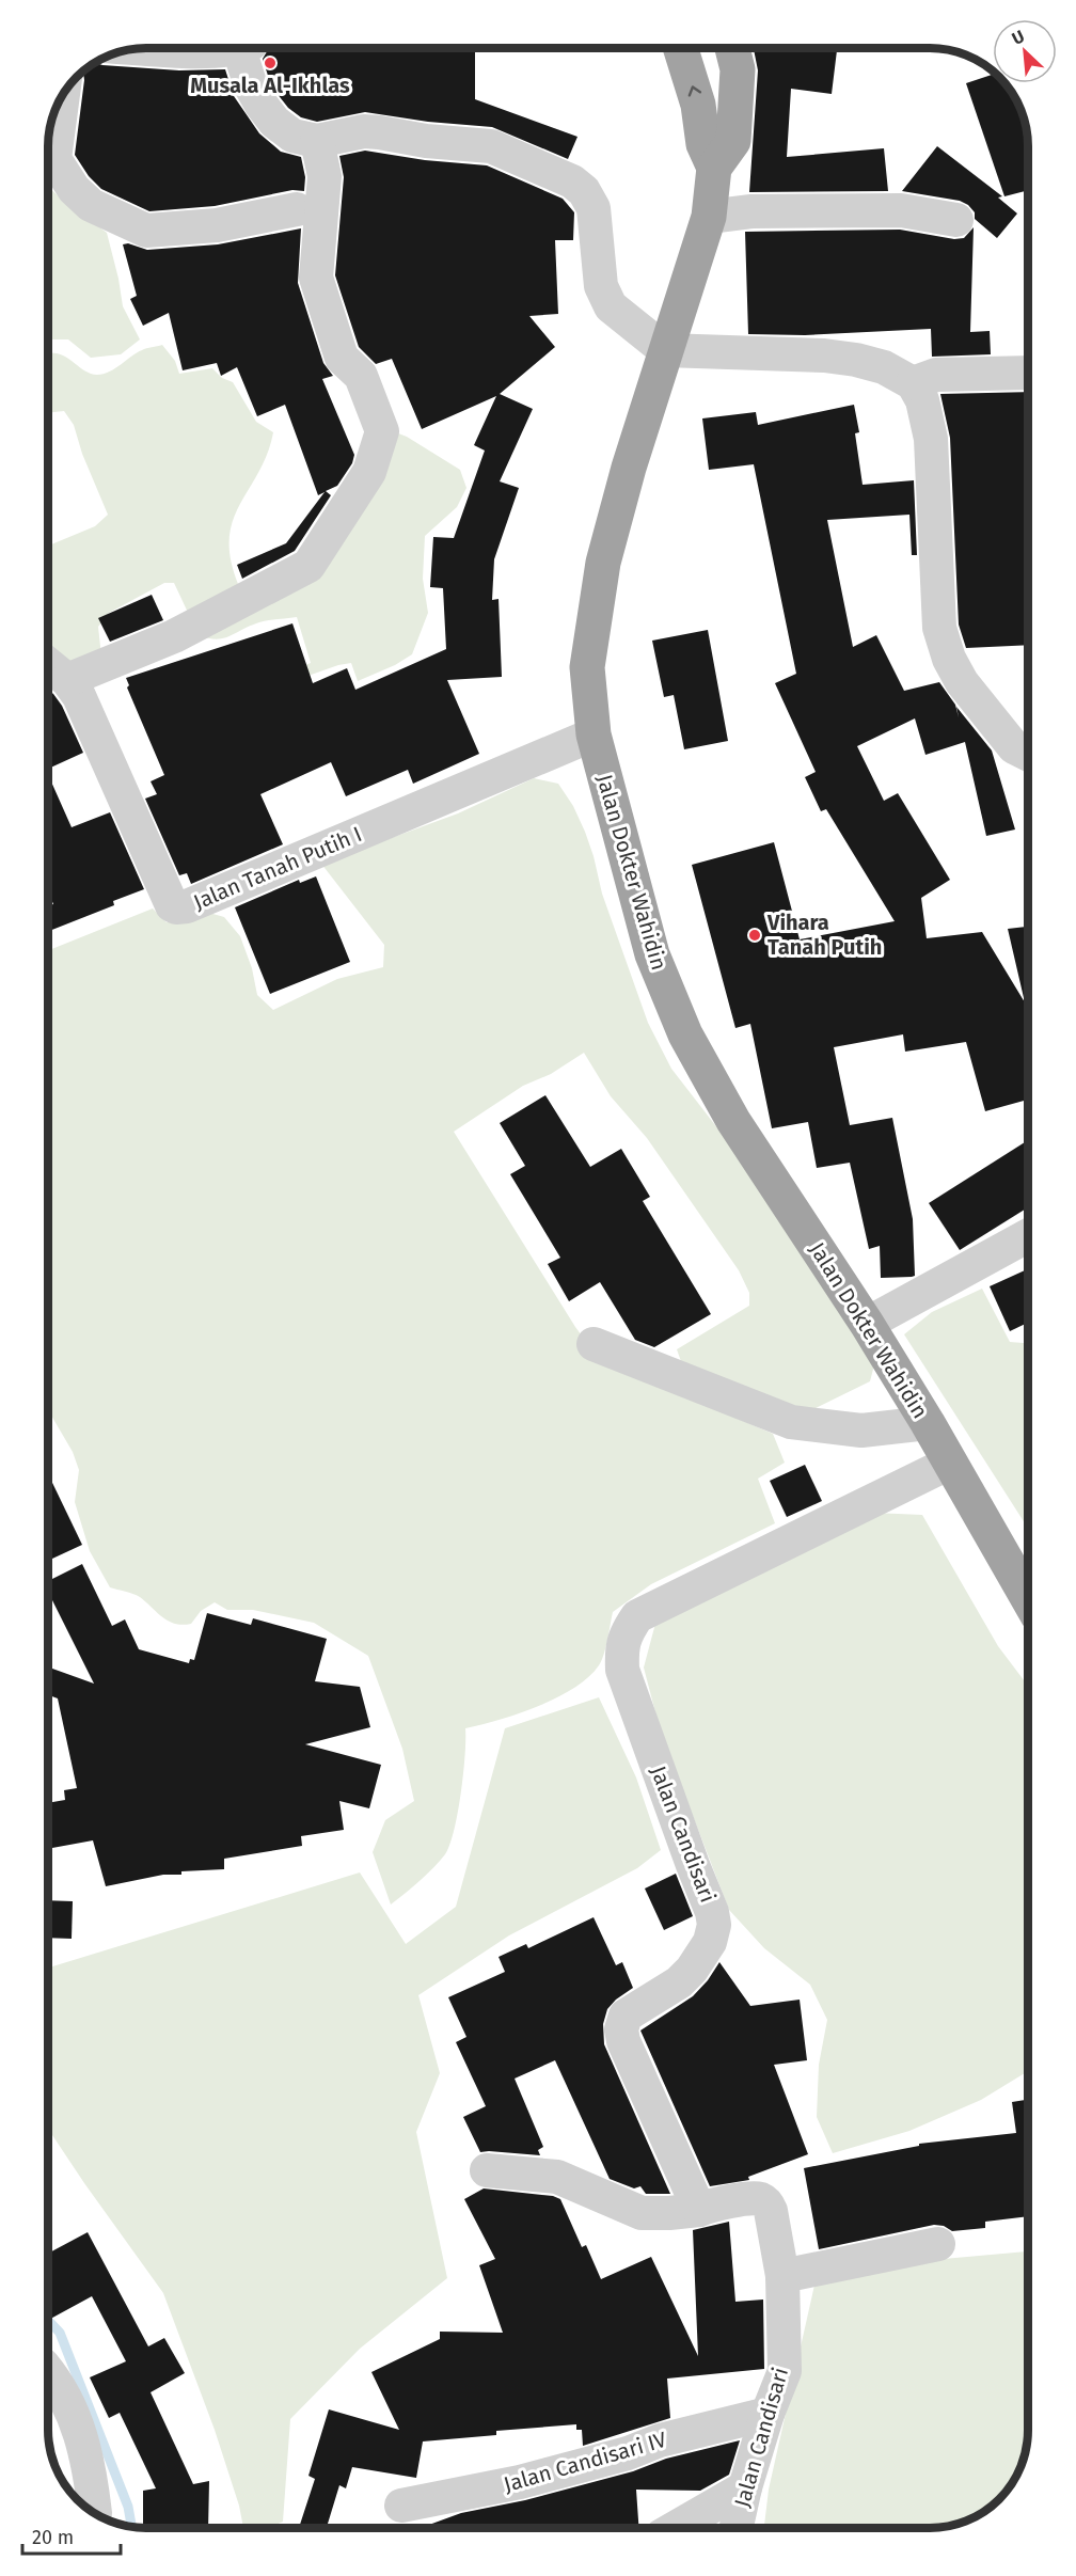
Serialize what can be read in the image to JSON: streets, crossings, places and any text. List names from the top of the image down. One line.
{"streets":{"highway":["Jalan Dokter Wahidin"],"street":["Jalan Tanah Putih I","Jalan Candisari","Jalan Candisari IV"]},"crossings":[["Jalan Tanah Putih I","Jalan Dokter Wahidin"],["Jalan Dokter Wahidin","Jalan Candisari"],["Jalan Candisari","Jalan Candisari IV"]],"places":["Musala Al-Ikhlas","Vihara Tanah Putih"],"scale_bar":"20 m","north":"top left"}
